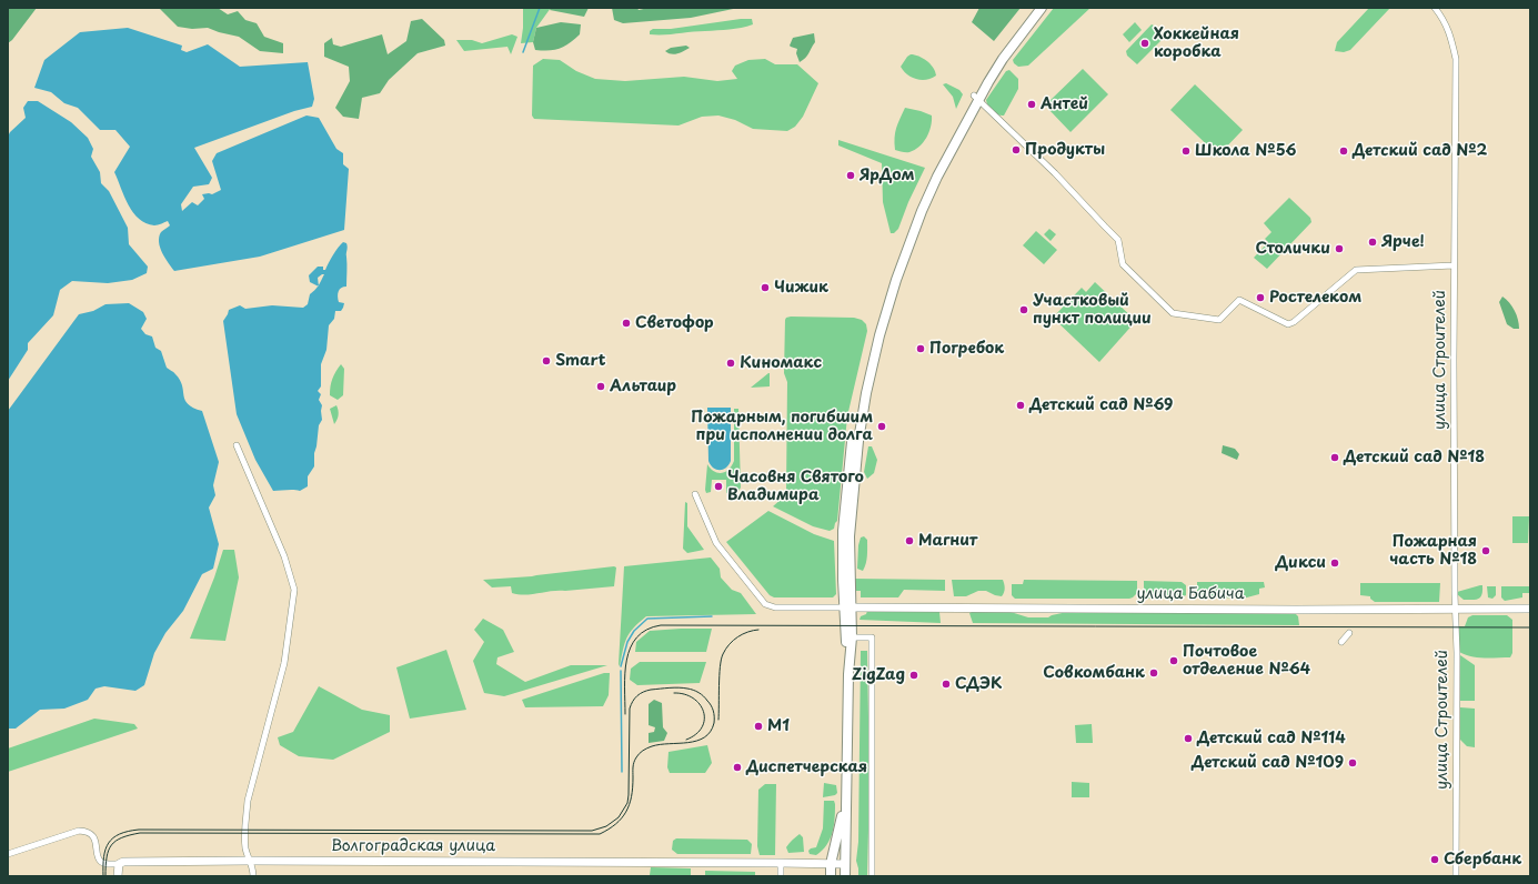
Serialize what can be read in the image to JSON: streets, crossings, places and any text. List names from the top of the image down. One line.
{"streets":{"street":["улица Строителей","улица Бабича","Волгоградская улица"]},"crossings":[["улица Строителей","улица Бабича"]],"places":["Хоккейная коробка","Антей","Продукты","Школа №56","Детский сад №2","ЯрДом","Ярче!","Столички","Чижик","Ростелеком","Участковый пункт полиции","Светофор","Погребок","Smart","Киномакс","Альтаир","Детский сад №69","Пожарным, погибшим при исполнении долга","Детский сад №18","Часовня Святого Владимира","Магнит","Пожарная часть №18","Дикси","Почтовое отделение №64","Совкомбанк","ZigZag","СДЭК","М1","Детский сад №114","Детский сад №109","Диспетчерская","Сбербанк"]}
